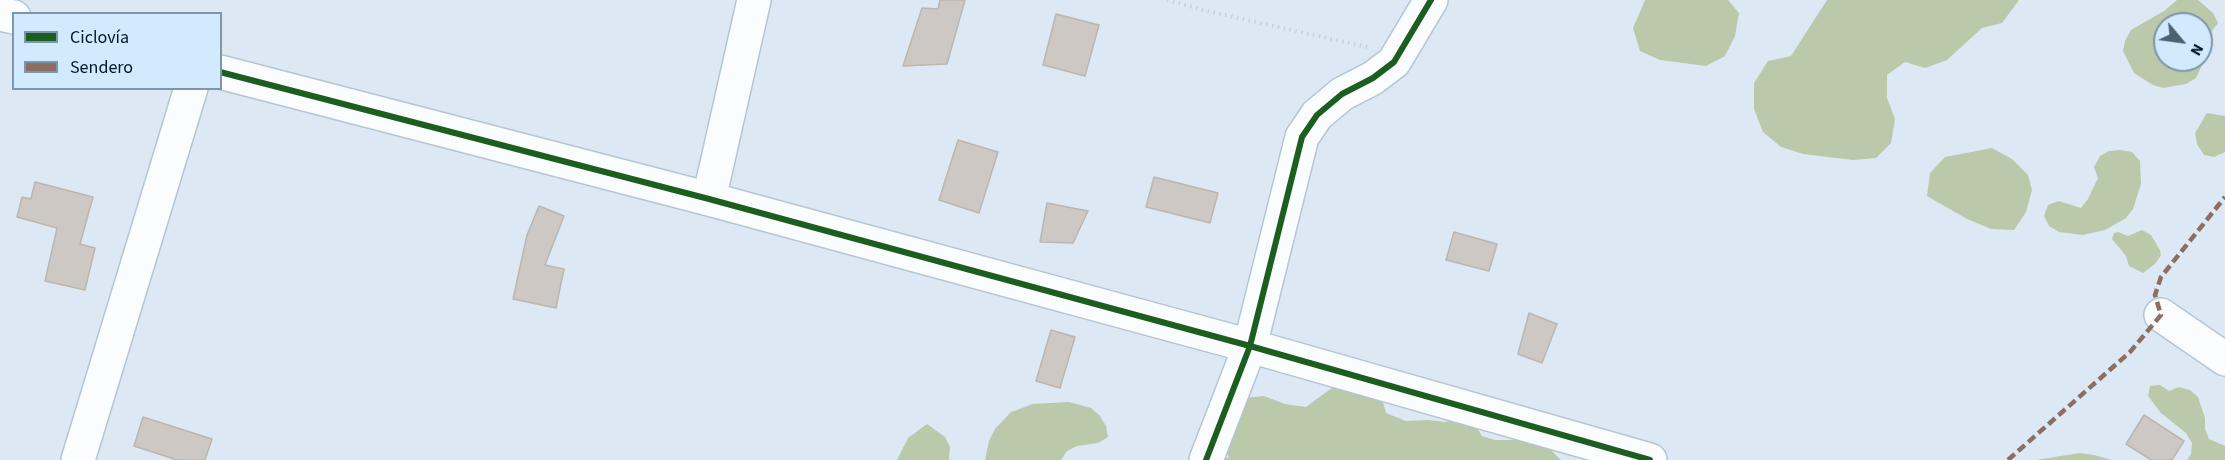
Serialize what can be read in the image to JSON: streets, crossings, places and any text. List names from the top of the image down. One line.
{"legend":["Ciclovía","Sendero"],"north":"bottom right"}
